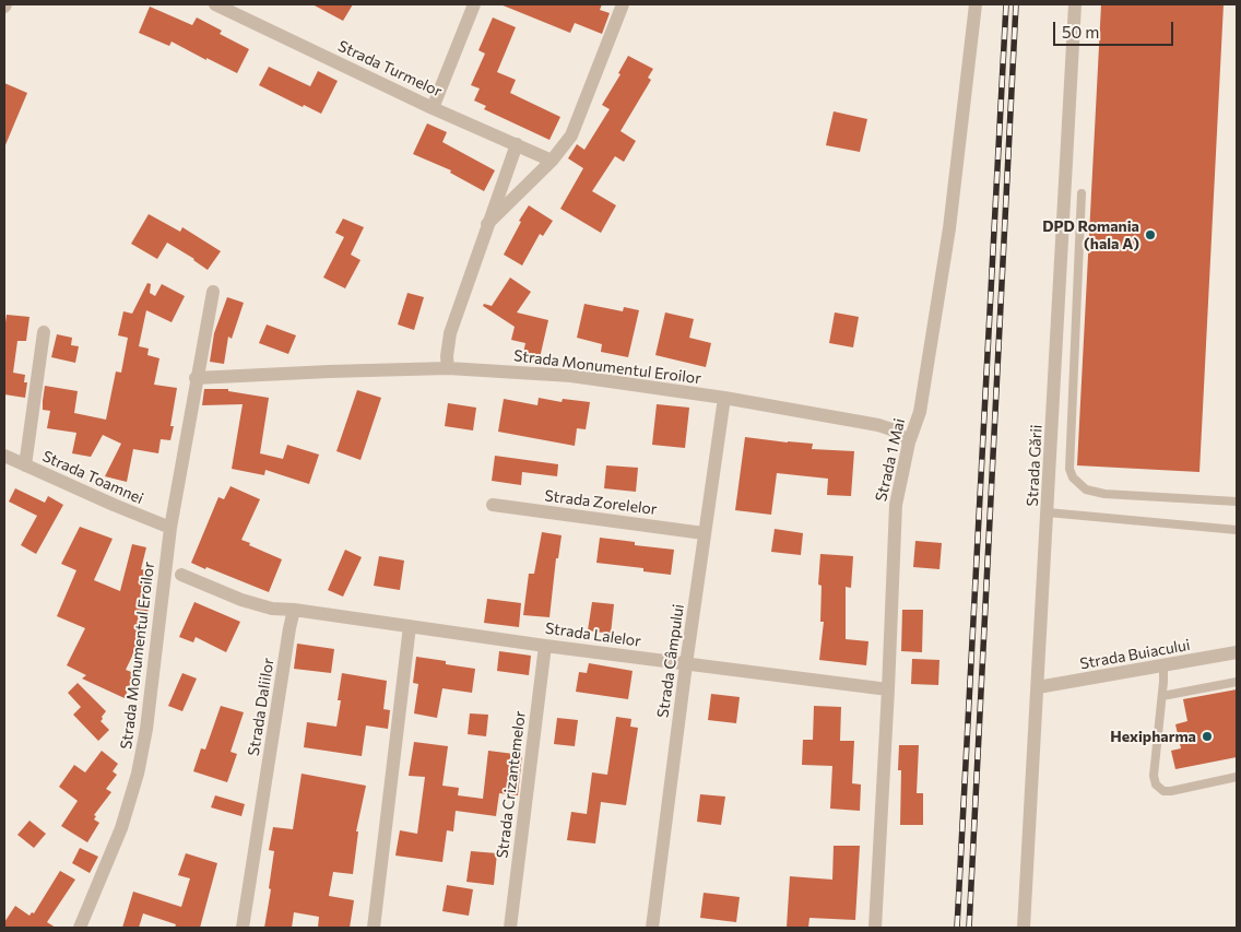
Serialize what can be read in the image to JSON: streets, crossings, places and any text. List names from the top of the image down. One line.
{"streets":{"street":["Strada Turmelor","Strada Monumentul Eroilor","Strada 1 Mai","Strada Gării","Strada Toamnei","Strada Zorelelor","Strada Lalelor","Strada Buiacului","Strada Câmpului","Strada Daliilor","Strada Crizantemelor"]},"crossings":[["Strada Monumentul Eroilor","Strada 1 Mai"],["Strada Monumentul Eroilor","Strada Toamnei"],["Strada Monumentul Eroilor","Strada Câmpului"],["Strada 1 Mai","Strada Lalelor"],["Strada Gării","Strada Buiacului"],["Strada Zorelelor","Strada Câmpului"],["Strada Lalelor","Strada Câmpului"],["Strada Lalelor","Strada Daliilor"],["Strada Lalelor","Strada Crizantemelor"]],"places":["DPD Romania (hala A)","Hexipharma"],"scale_bar":"50 m"}
